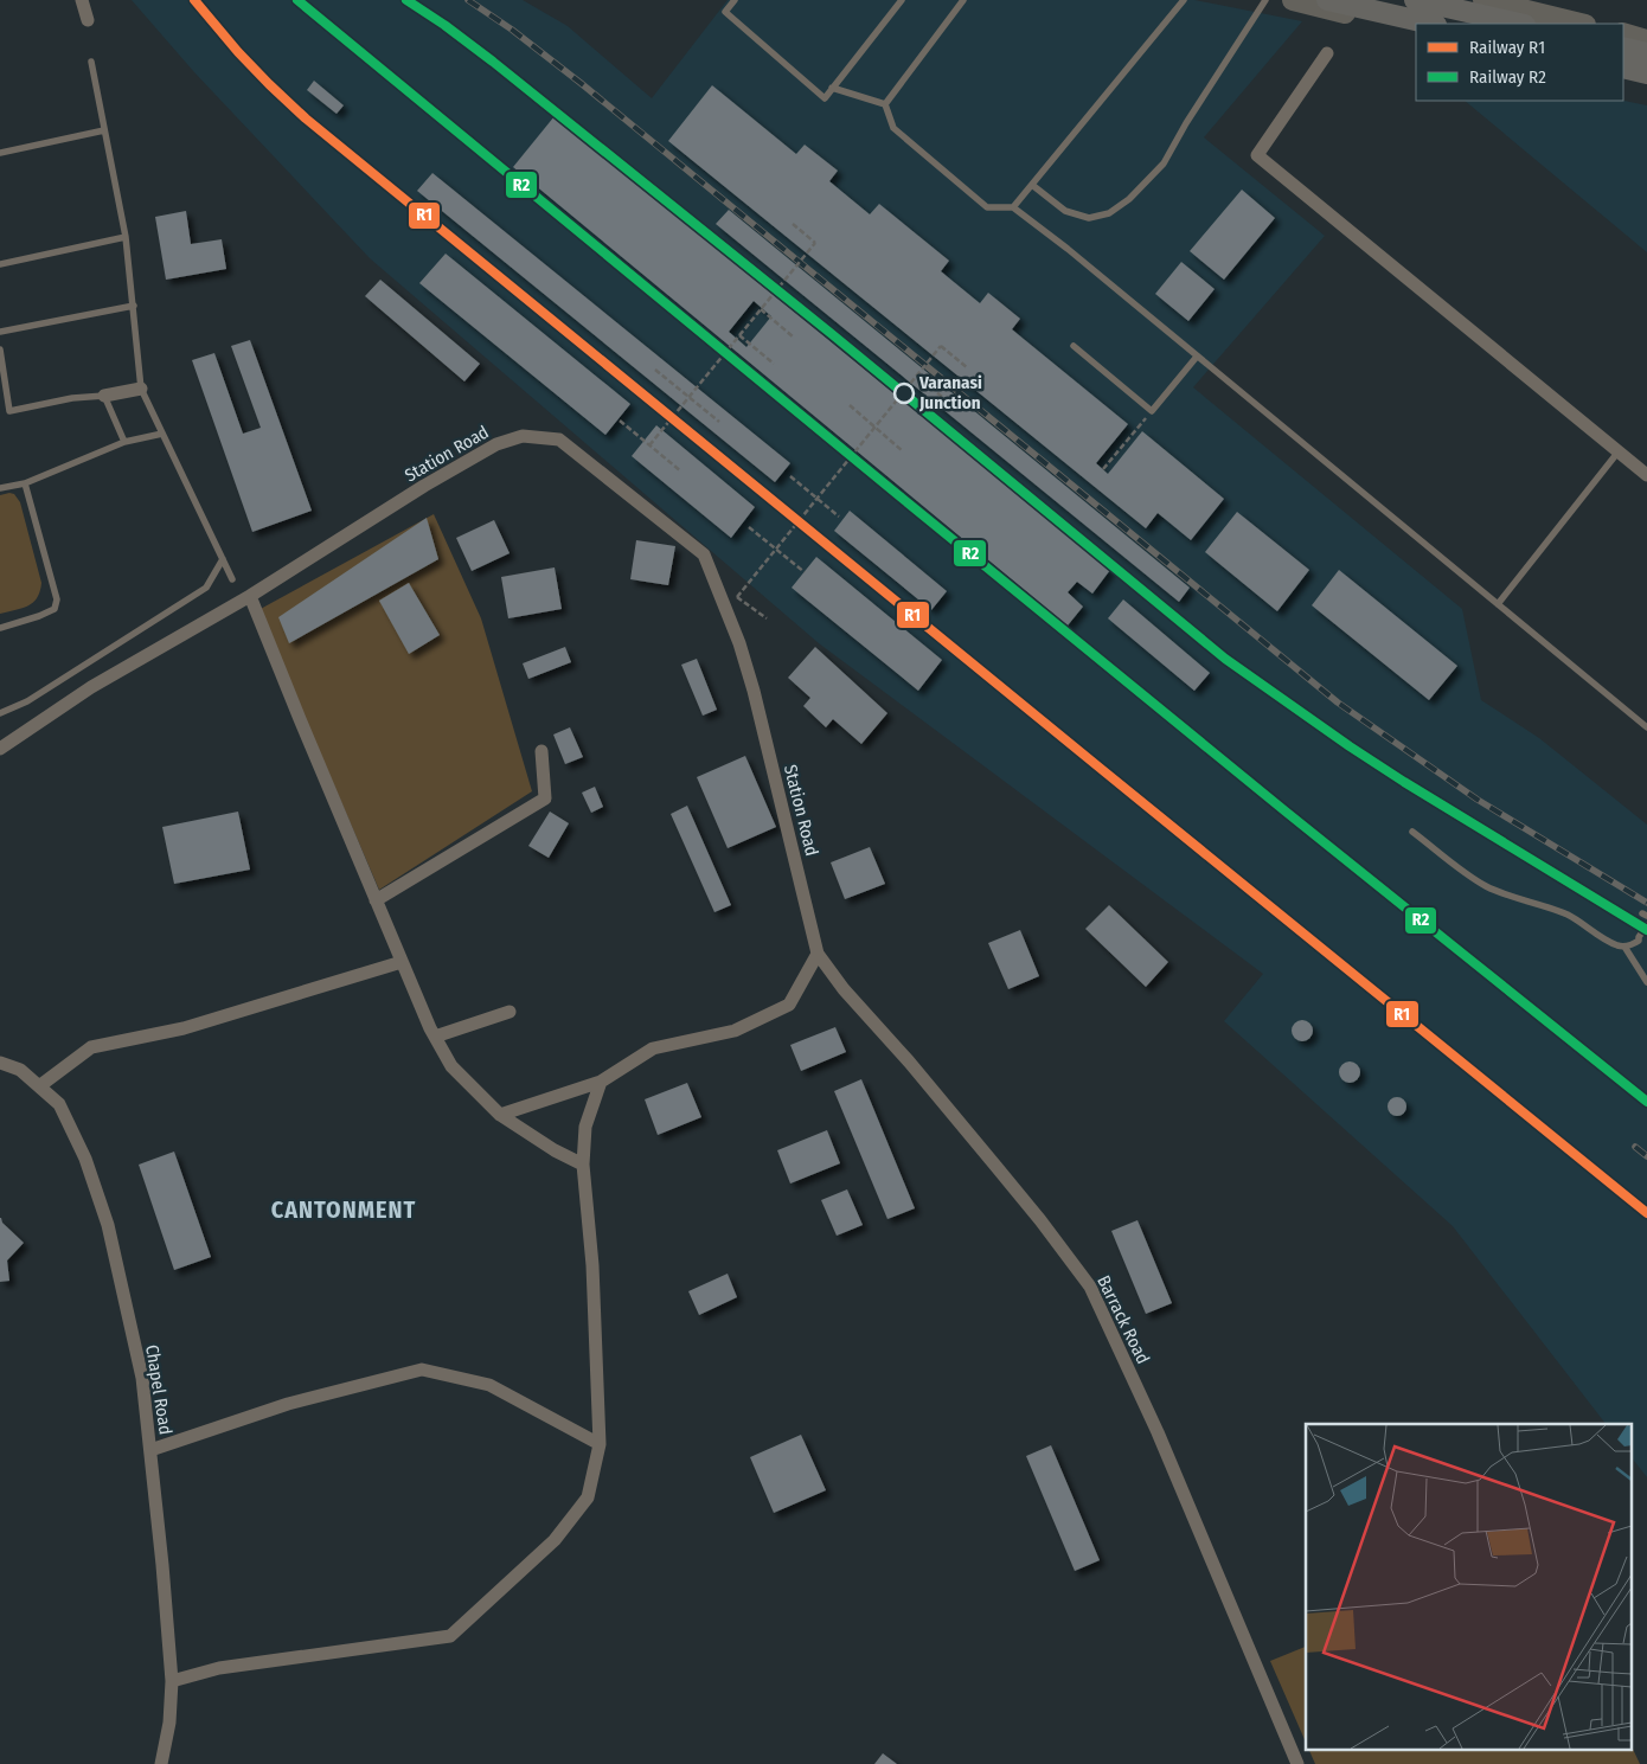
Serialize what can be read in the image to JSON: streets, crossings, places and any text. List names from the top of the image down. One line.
{"streets":{"street":["Station Road","Barrack Road","Chapel Road"]},"crossings":[["Station Road","Barrack Road"]],"districts":["CANTONMENT"],"places":["Varanasi Junction"],"lines":["rail line R1","rail line R2"],"legend":["Railway R1","Railway R2"]}
